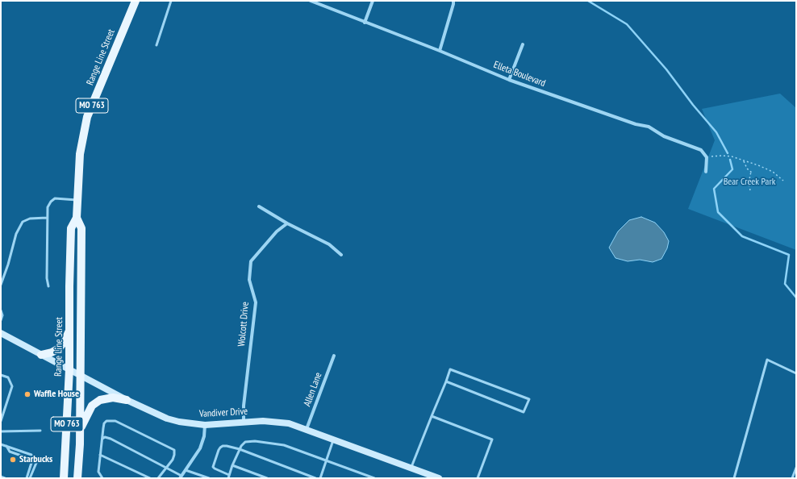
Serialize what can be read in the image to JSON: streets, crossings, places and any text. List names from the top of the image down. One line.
{"streets":{"main road":["Range Line Street","MO 763","Vandiver Drive"],"street":["Elleta Boulevard","Wolcott Drive","Allen Lane"]},"crossings":[["Range Line Street","Vandiver Drive"],["Wolcott Drive","Vandiver Drive"],["Allen Lane","Vandiver Drive"]],"parks":["Bear Creek Park"],"places":["Waffle House","Starbucks"]}
